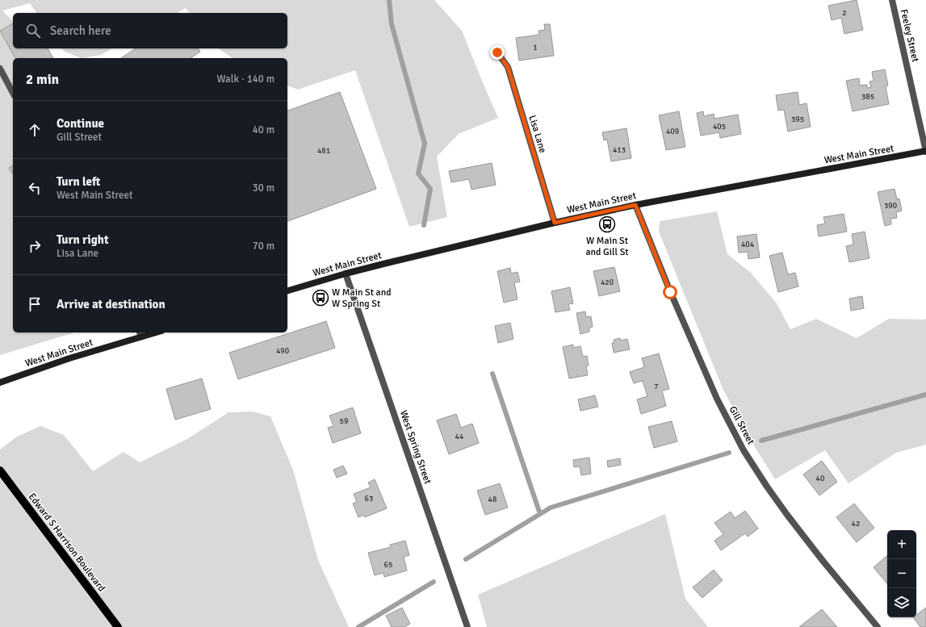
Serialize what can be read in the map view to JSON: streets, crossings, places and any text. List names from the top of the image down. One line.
{"streets":{"main road":["West Main Street","Edward S Harrison Boulevard"],"street":["Feeley Street","Lisa Lane","Gill Street","West Spring Street"]},"crossings":[["Feeley Street","West Main Street"],["Lisa Lane","West Main Street"],["West Main Street","Gill Street"],["West Main Street","West Spring Street"]],"places":{"bus stop":["W Main St and Gill St","W Main St and W Spring St"]},"house_numbers":["2","1","385","395","405","409","413","481","390","404","420","490","7","59","44","40","63","48","42","65"],"page":{"search":"Search here","heading":["2 min","Walk · 140 m"],"list":[["Continue","Gill Street","40 m"],["Turn left","West Main Street","30 m"],["Turn right","Lisa Lane","70 m"],"Arrive at destination"],"map_buttons":["+","−"]}}
